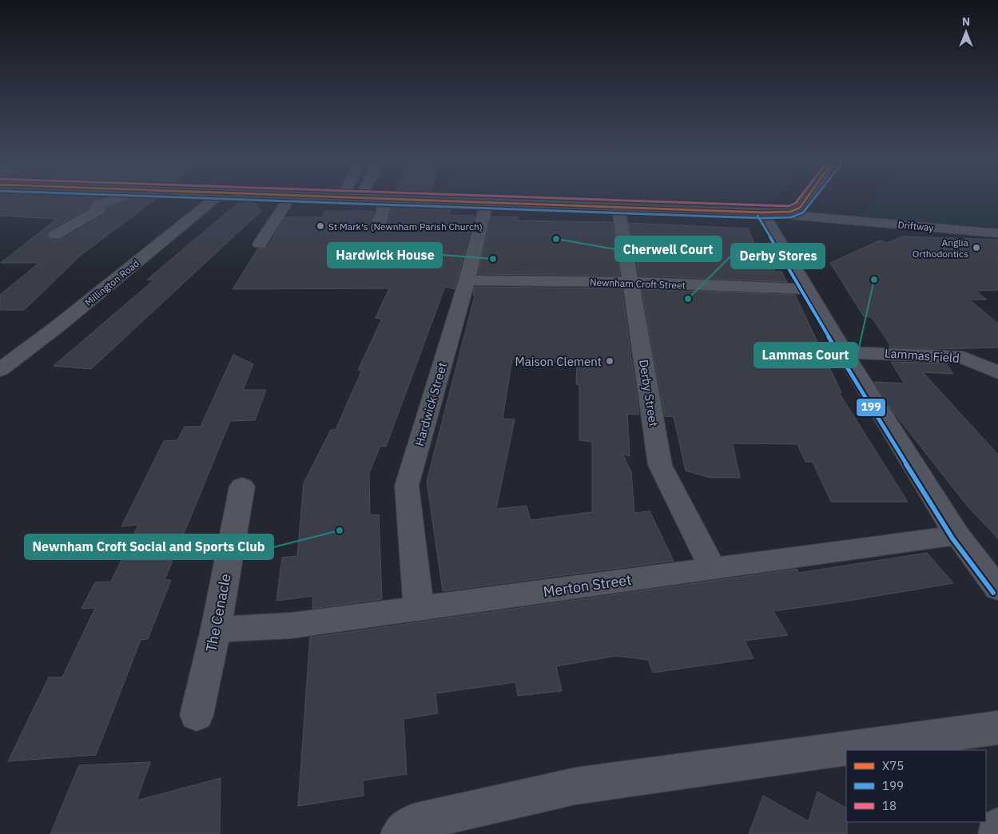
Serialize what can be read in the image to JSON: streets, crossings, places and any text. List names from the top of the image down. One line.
{"streets":{"street":["Driftway","Millington Road","Newnham Croft Street","Lammas Field","Derby Street","Hardwick Street","Merton Street","The Cenacle"]},"crossings":[["Newnham Croft Street","Derby Street"],["Newnham Croft Street","Hardwick Street"],["Derby Street","Merton Street"],["Hardwick Street","Merton Street"],["Merton Street","The Cenacle"]],"places":["St Mark's (Newnham Parish Church)","Cherwell Court","Anglia Orthodontics","Hardwick House","Lammas Court","Derby Stores","Maison Clement","Newnham Croft Social and Sports Club"],"lines":["transit line X75","transit line 199","transit line 18"],"legend":["X75","199","18"],"north":"top"}
